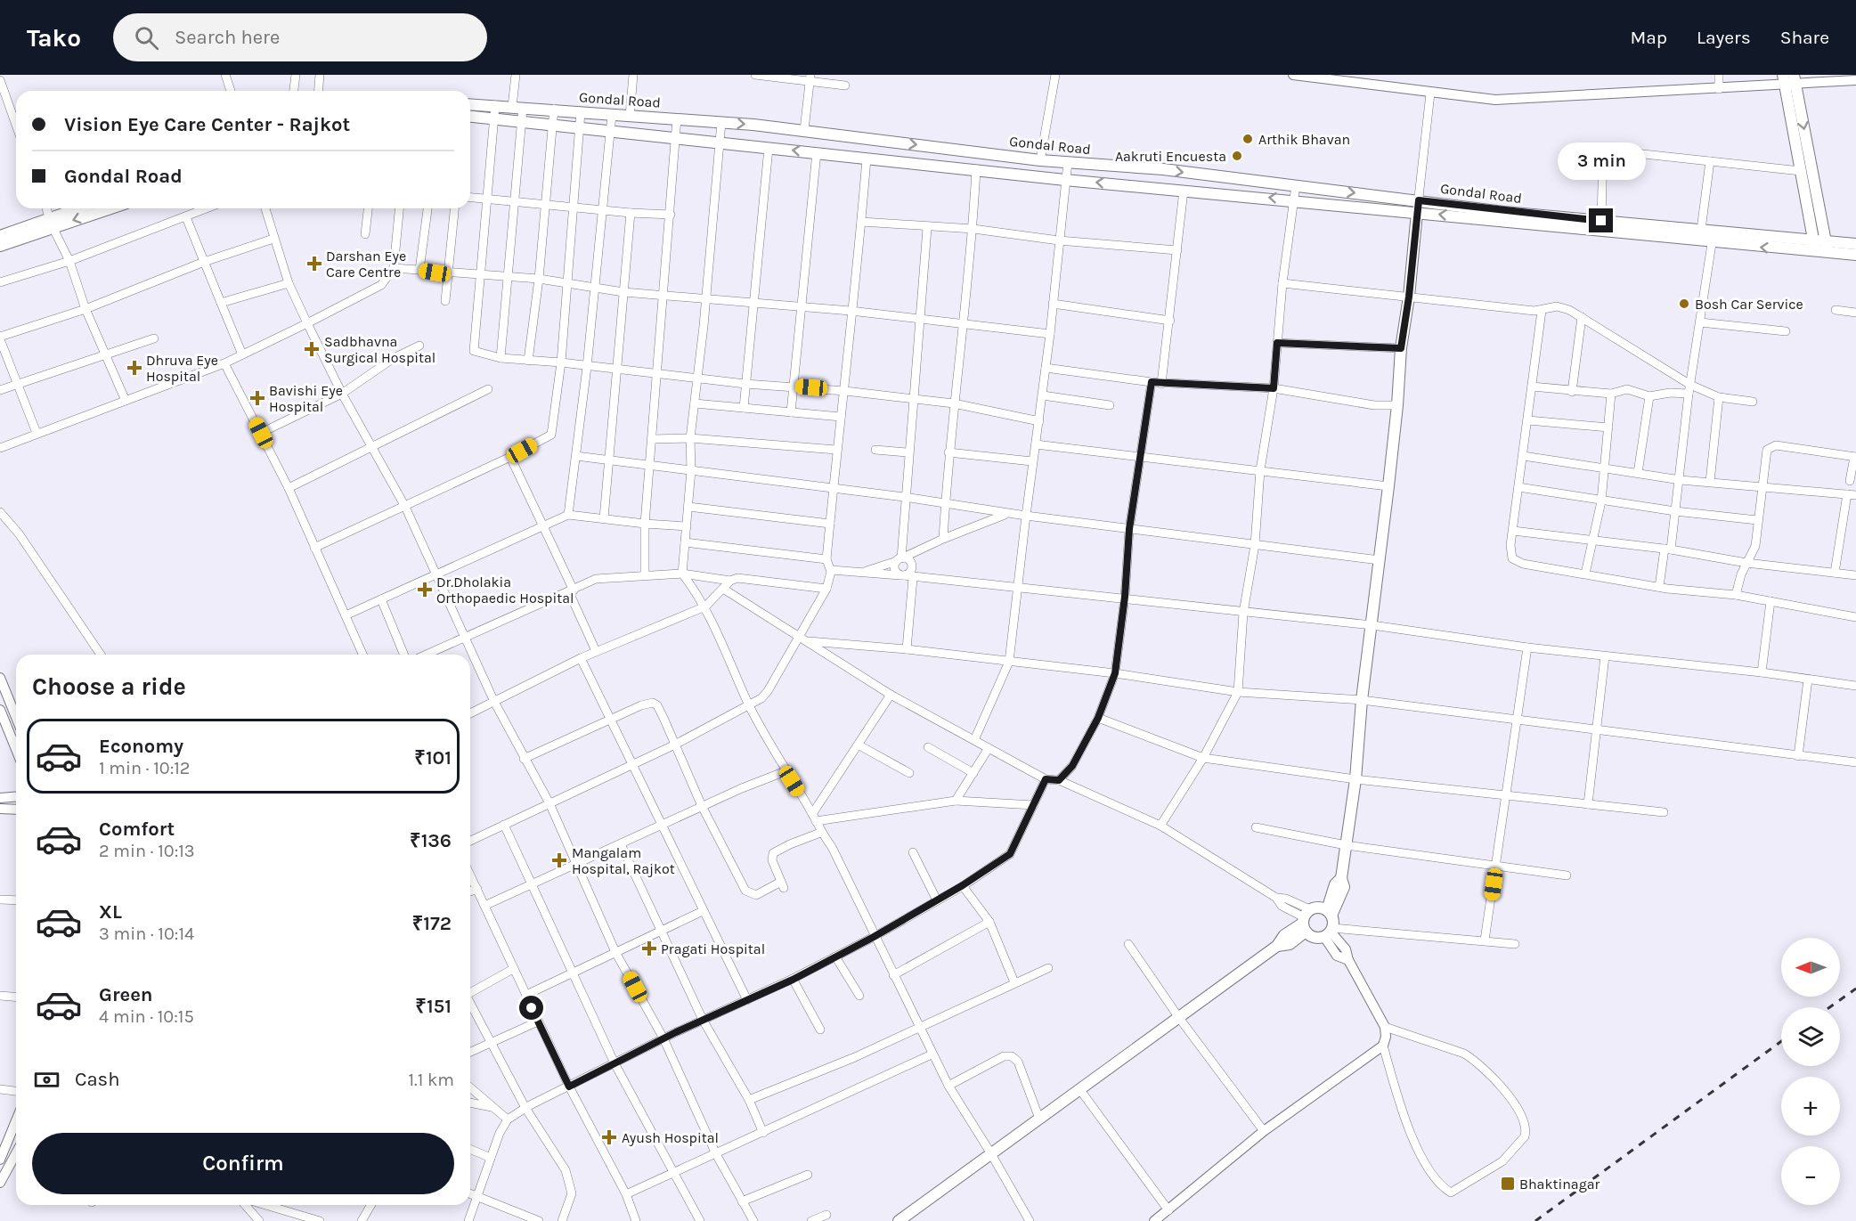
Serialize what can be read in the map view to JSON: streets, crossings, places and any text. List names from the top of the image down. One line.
{"streets":{"main road":["Gondal Road"]},"places":{"other":["Arthik Bhavan","Aakruti Encuesta","Bosh Car Service"],"health":["Darshan Eye Care Centre","Sadbhavna Surgical Hospital","Dhruva Eye Hospital","Bavishi Eye Hospital","Dr.Dholakia Orthopaedic Hospital","Mangalam Hospital, Rajkot","Pragati Hospital","Ayush Hospital"],"transit":["Bhaktinagar"]},"north":"left","page":{"header":"Tako","search":"Search here","nav":["Map","Layers","Share"],"banner":["Vision Eye Care Center - Rajkot","Gondal Road"],"bubble":"3 min","heading":"Choose a ride","list":[{"name":"Economy","note":"1 min · 10:12","value":"₹101"},{"name":"Comfort","note":"2 min · 10:13","value":"₹136"},{"name":"XL","note":"3 min · 10:14","value":"₹172"},{"name":"Green","note":"4 min · 10:15","value":"₹151"}],"map_buttons":["+","−"],"pay":["Cash","1.1 km"],"buttons":"Confirm"}}
